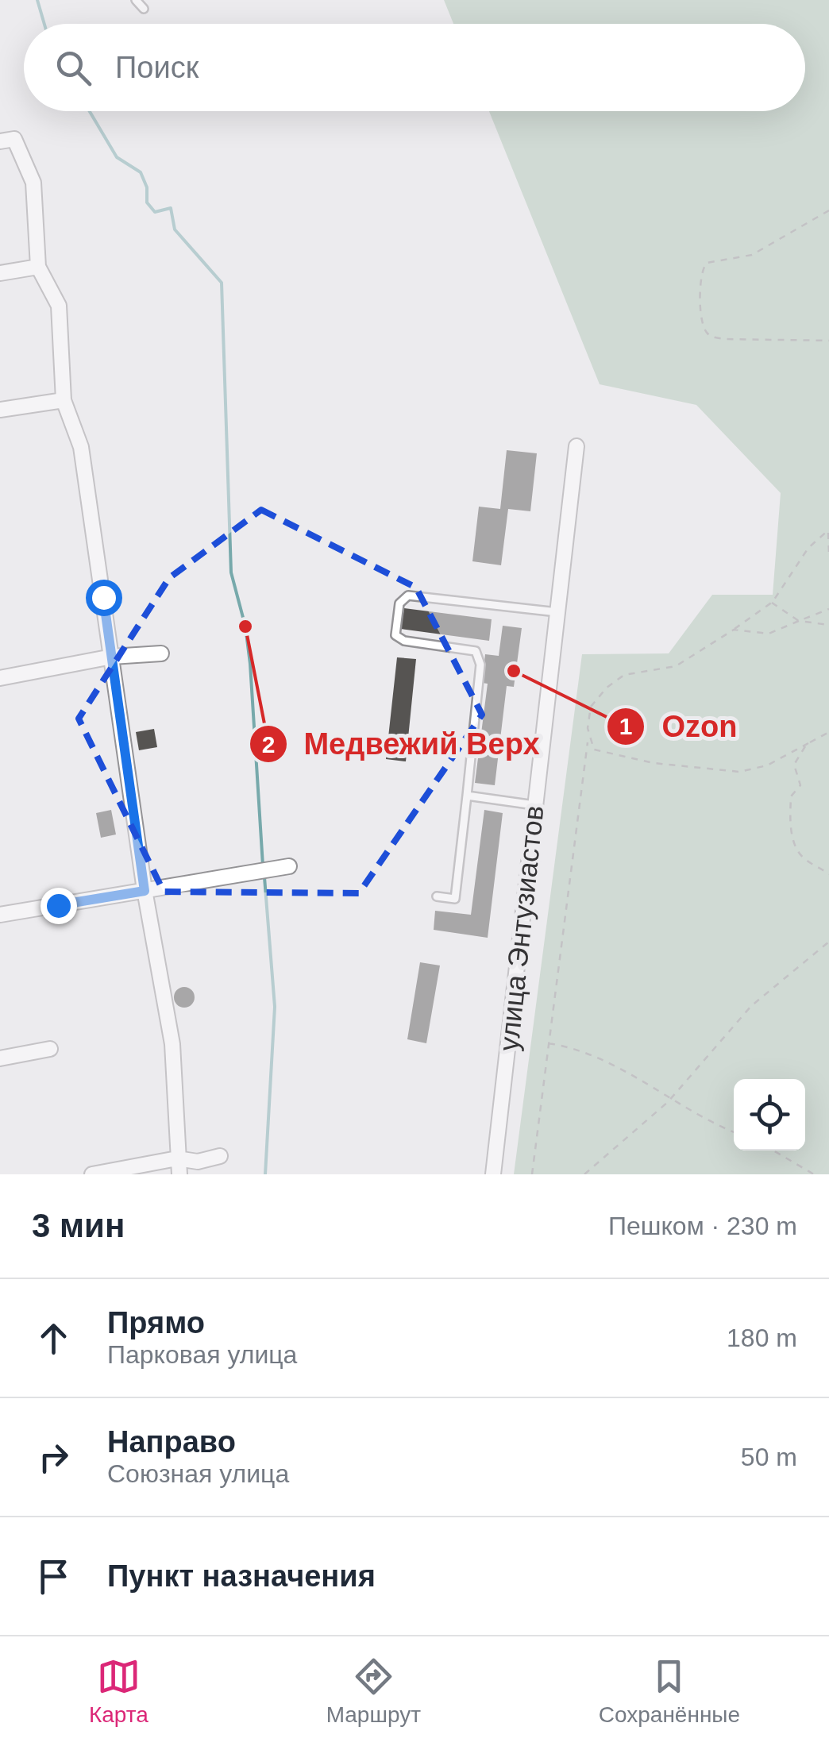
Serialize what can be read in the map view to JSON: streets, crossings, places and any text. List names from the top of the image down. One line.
{"streets":{"street":["улица Энтузиастов"]},"places":["Медвежий Верх","Ozon"],"page":{"search":"Поиск","heading":["3 мин","Пешком · 230 m"],"list":[["Прямо","Парковая улица","180 m"],["Направо","Союзная улица","50 m"],"Пункт назначения"],"nav":["Карта","Маршрут","Сохранённые"]}}
